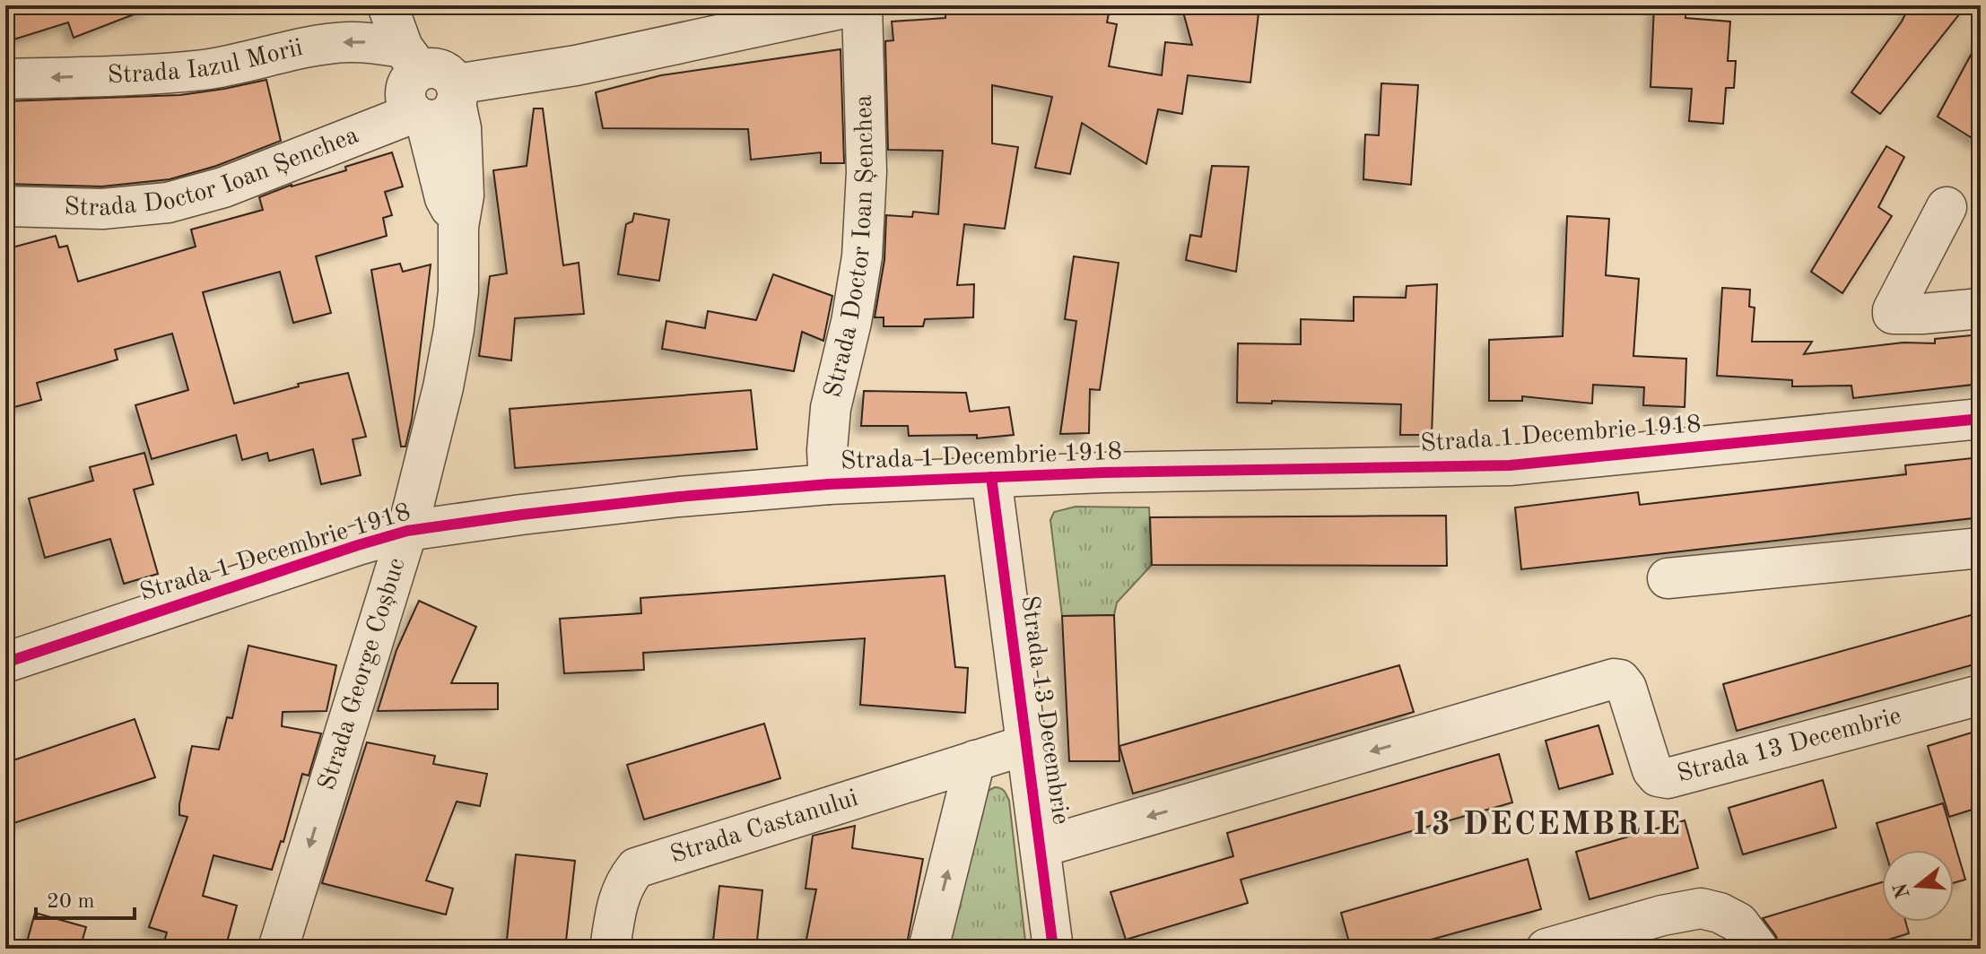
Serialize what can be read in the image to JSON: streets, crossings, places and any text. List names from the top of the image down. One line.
{"streets":{"street":["Strada Iazul Morii","Strada Doctor Ioan Șenchea","Strada 1 Decembrie 1918","Strada George Coșbuc","Strada 13 Decembrie","Strada Castanului"]},"crossings":[["Strada Iazul Morii","Strada Doctor Ioan Șenchea"],["Strada Iazul Morii","Strada George Coșbuc"],["Strada Doctor Ioan Șenchea","Strada 1 Decembrie 1918"],["Strada Doctor Ioan Șenchea","Strada George Coșbuc"],["Strada 1 Decembrie 1918","Strada George Coșbuc"],["Strada 1 Decembrie 1918","Strada 13 Decembrie"],["Strada 13 Decembrie","Strada Castanului"]],"one_way":["Strada Iazul Morii","Strada George Coșbuc","Strada 13 Decembrie"],"districts":["13 DECEMBRIE"],"scale_bar":"20 m","north":"left"}
